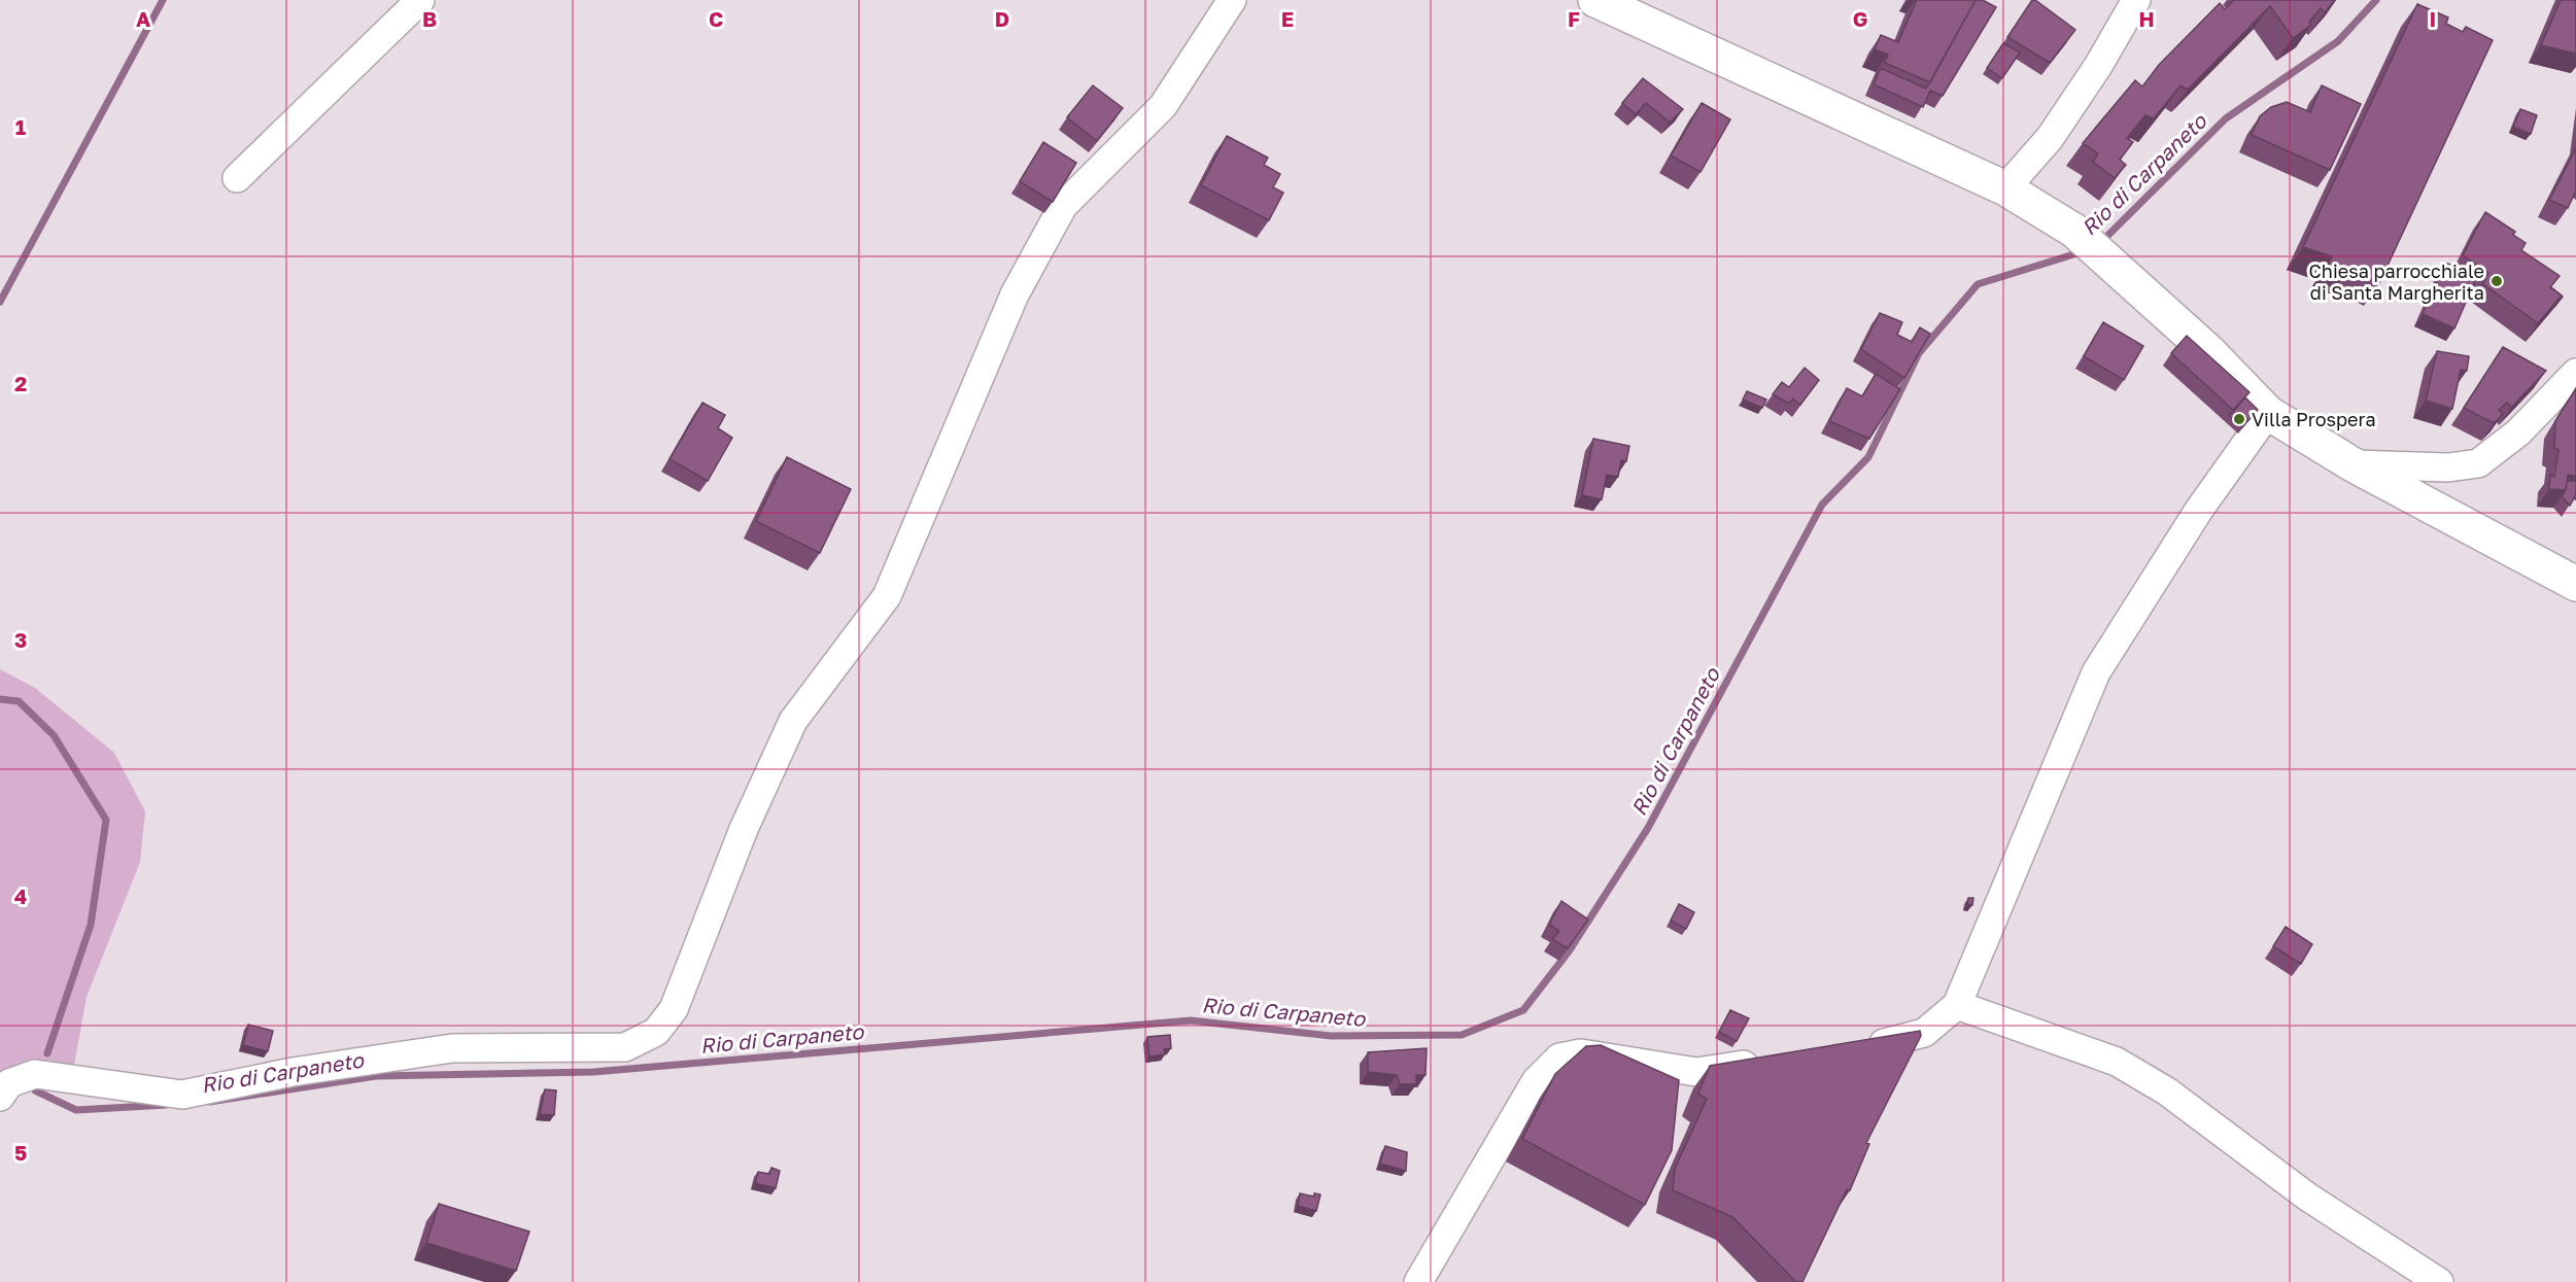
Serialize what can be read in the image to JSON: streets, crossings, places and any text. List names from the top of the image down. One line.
{"water":["Rio di Carpaneto"],"places":["Chiesa parrocchiale di Santa Margherita","Villa Prospera"],"grid":{"columns":["A","B","C","D","E","F","G","H","I"],"rows":["1","2","3","4","5"]}}
